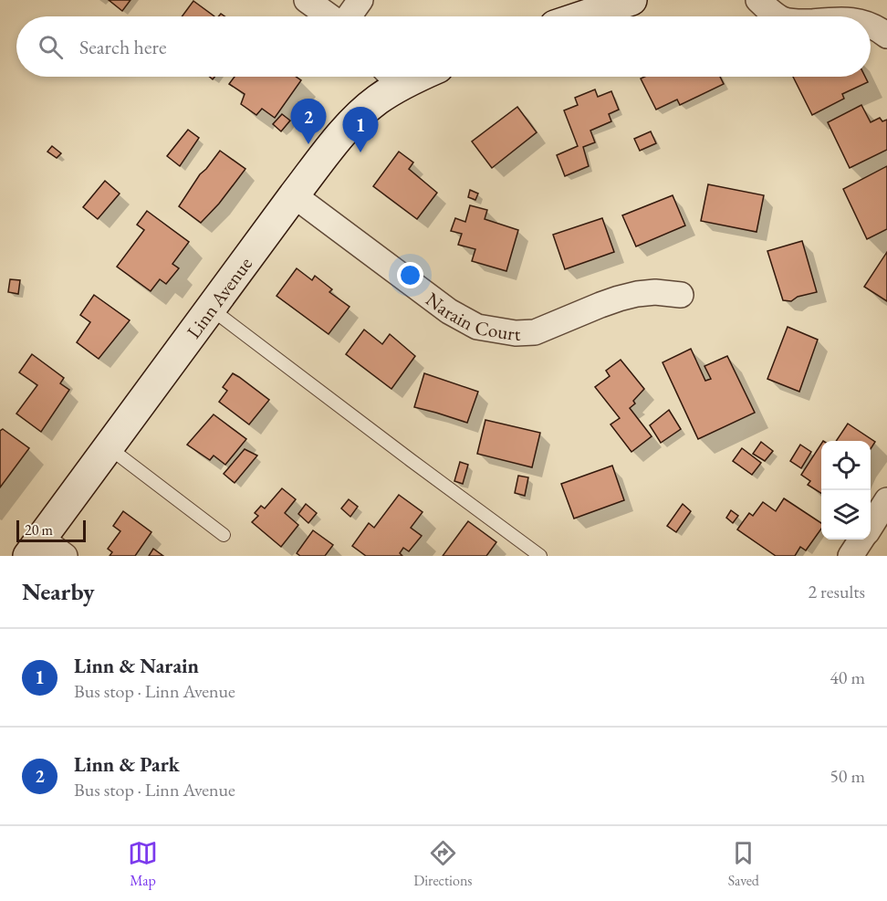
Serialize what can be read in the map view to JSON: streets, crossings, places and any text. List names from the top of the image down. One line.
{"streets":{"main road":["Linn Avenue"],"street":["Narain Court"]},"crossings":[["Linn Avenue","Narain Court"]],"scale_bar":"20 m","page":{"search":"Search here","pins":["2","1"],"scale":"20 m","heading":["Nearby","2 results"],"list":[{"mark":"1","name":"Linn & Narain","note":"Bus stop · Linn Avenue","value":"40 m"},{"mark":"2","name":"Linn & Park","note":"Bus stop · Linn Avenue","value":"50 m"}],"nav":["Map","Directions","Saved"]}}
